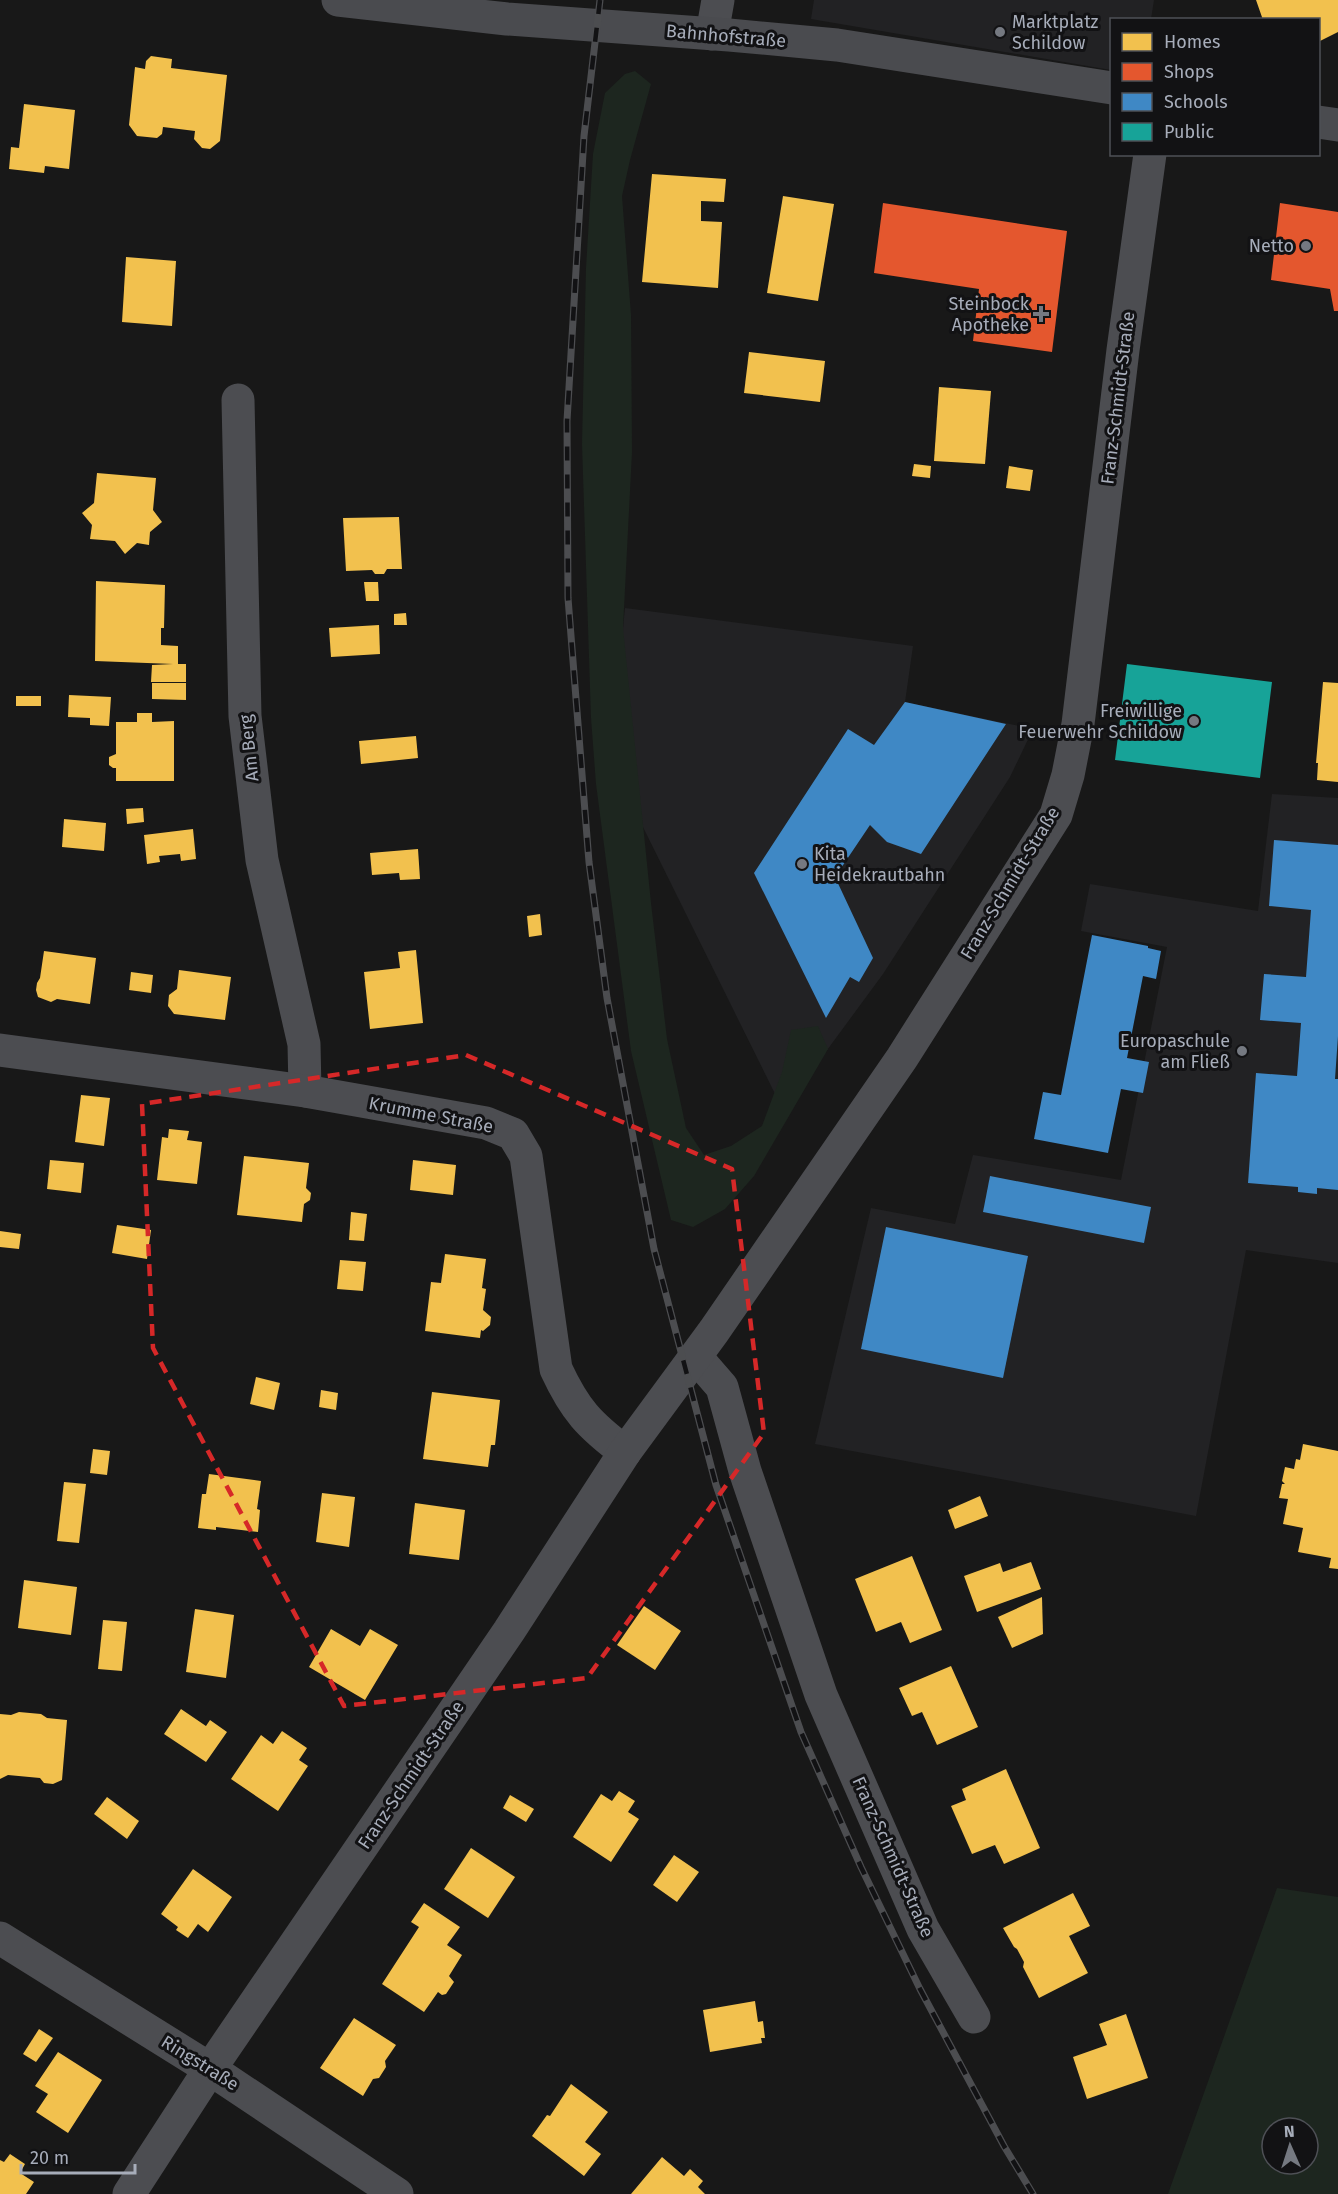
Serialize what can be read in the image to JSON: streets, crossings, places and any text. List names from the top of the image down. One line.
{"streets":{"street":["Bahnhofstraße","Franz-Schmidt-Straße","Am Berg","Krumme Straße","Ringstraße"]},"crossings":[["Franz-Schmidt-Straße","Krumme Straße"],["Franz-Schmidt-Straße","Ringstraße"],["Am Berg","Krumme Straße"]],"places":{"other":["Marktplatz Schildow","Netto","Freiwillige Feuerwehr Schildow","Kita Heidekrautbahn","Europaschule am Fließ"],"health":["Steinbock Apotheke"]},"legend":["Homes","Shops","Schools","Public"],"scale_bar":"20 m","north":"top"}
